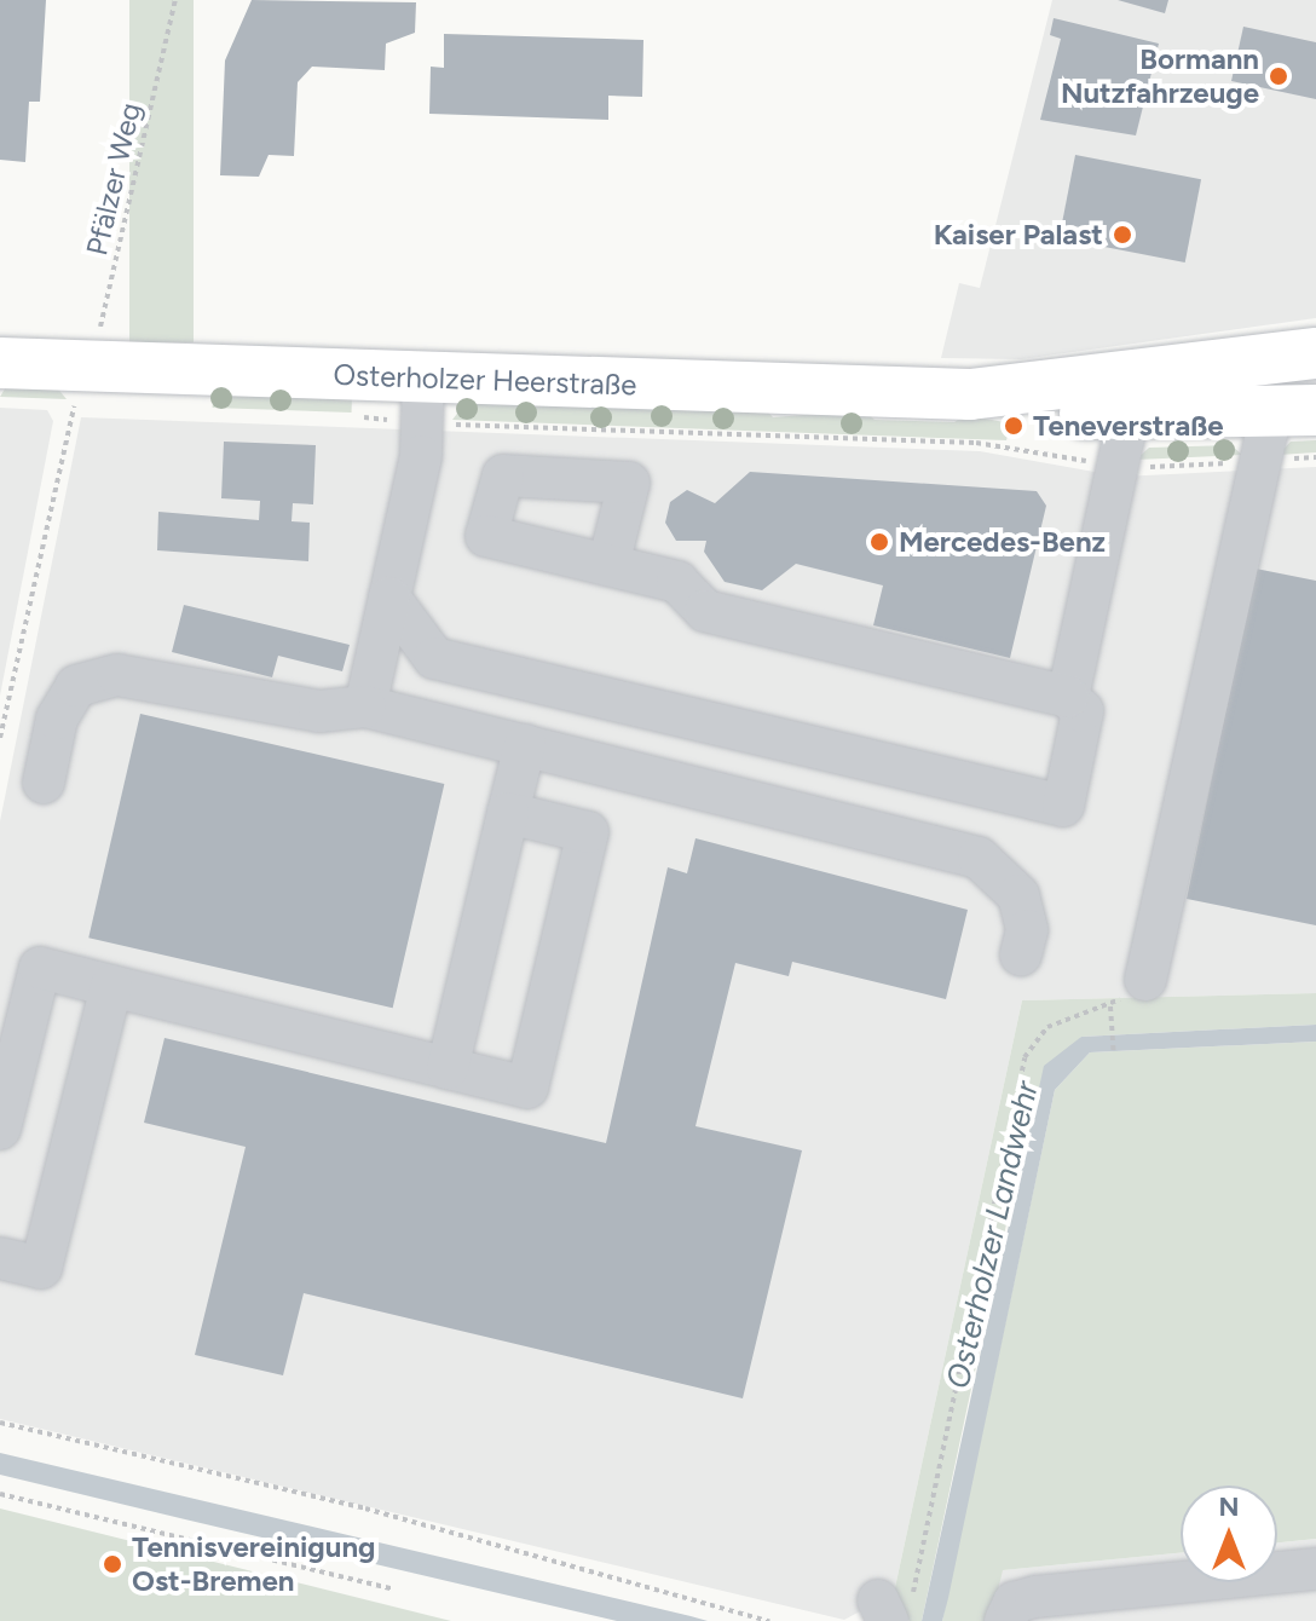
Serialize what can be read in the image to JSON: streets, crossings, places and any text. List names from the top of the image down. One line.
{"streets":{"main road":["Osterholzer Heerstraße"],"path":["Pfälzer Weg"]},"crossings":[["Pfälzer Weg","Osterholzer Heerstraße"]],"water":["Osterholzer Landwehr"],"places":["Bormann Nutzfahrzeuge","Kaiser Palast","Teneverstraße","Mercedes-Benz","Tennisvereinigung Ost-Bremen"],"north":"top"}
